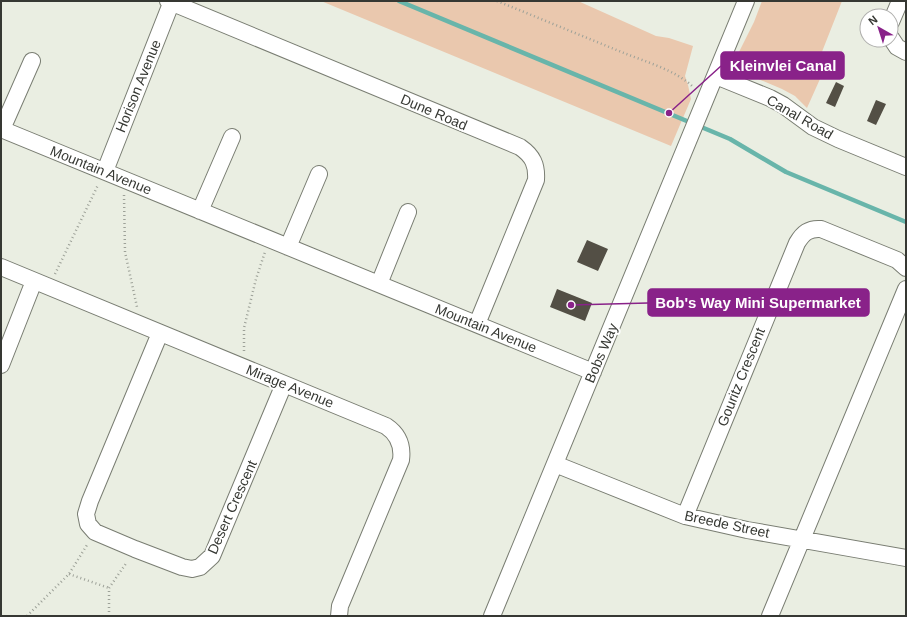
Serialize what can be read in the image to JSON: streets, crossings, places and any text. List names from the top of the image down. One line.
{"streets":{"street":["Horison Avenue","Dune Road","Canal Road","Mountain Avenue","Bobs Way","Gouritz Crescent","Mirage Avenue","Desert Crescent","Breede Street"]},"crossings":[["Horison Avenue","Dune Road"],["Horison Avenue","Mountain Avenue"],["Dune Road","Mountain Avenue"],["Canal Road","Bobs Way"],["Mountain Avenue","Bobs Way"],["Bobs Way","Breede Street"],["Gouritz Crescent","Breede Street"],["Mirage Avenue","Desert Crescent"]],"places":["Kleinvlei Canal","Bob's Way Mini Supermarket"],"north":"top left"}
